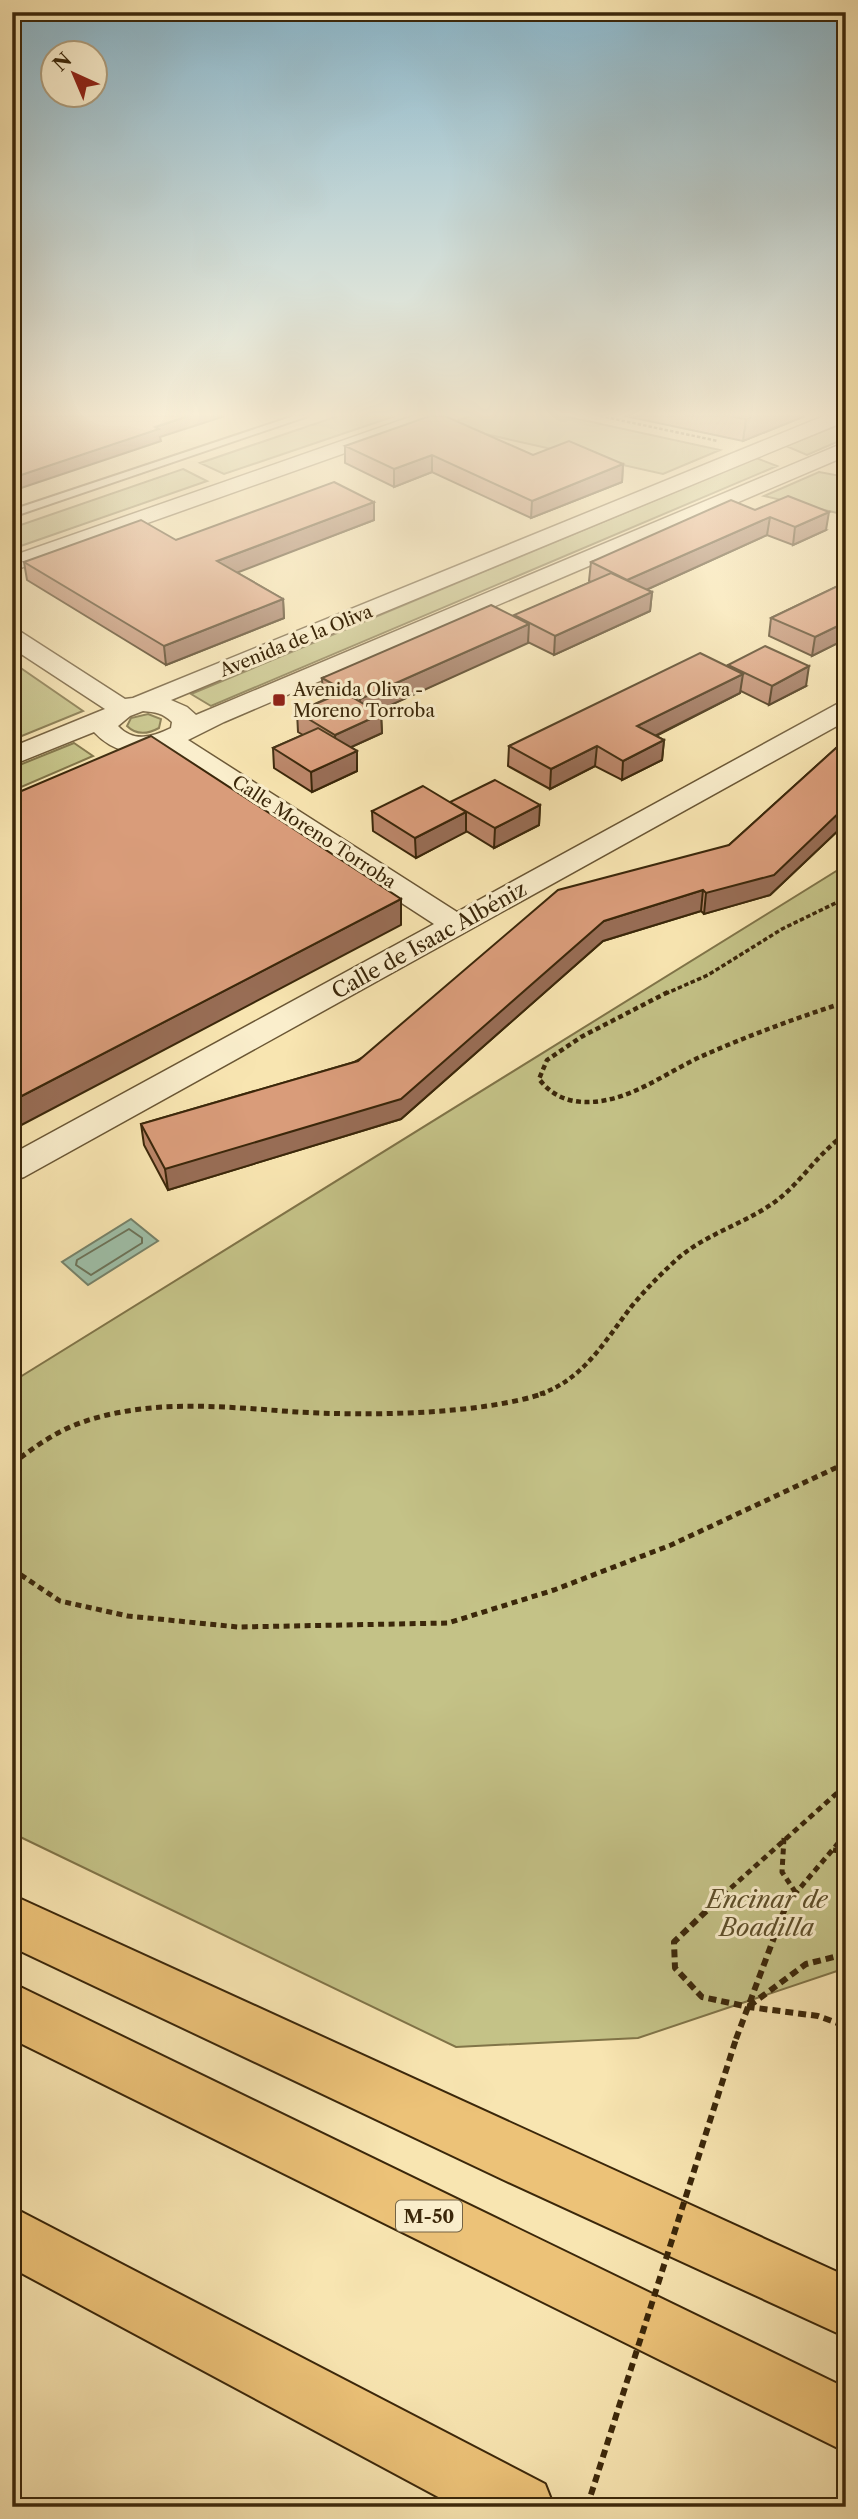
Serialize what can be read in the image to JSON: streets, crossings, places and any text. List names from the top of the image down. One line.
{"streets":{"highway":["M-50"],"street":["Avenida de la Oliva","Calle Moreno Torroba","Calle de Isaac Albéniz"]},"crossings":[["Avenida de la Oliva","Calle Moreno Torroba"],["Calle Moreno Torroba","Calle de Isaac Albéniz"]],"parks":["Encinar de Boadilla"],"places":{"transit":["Avenida Oliva - Moreno Torroba"]},"north":"top left"}
